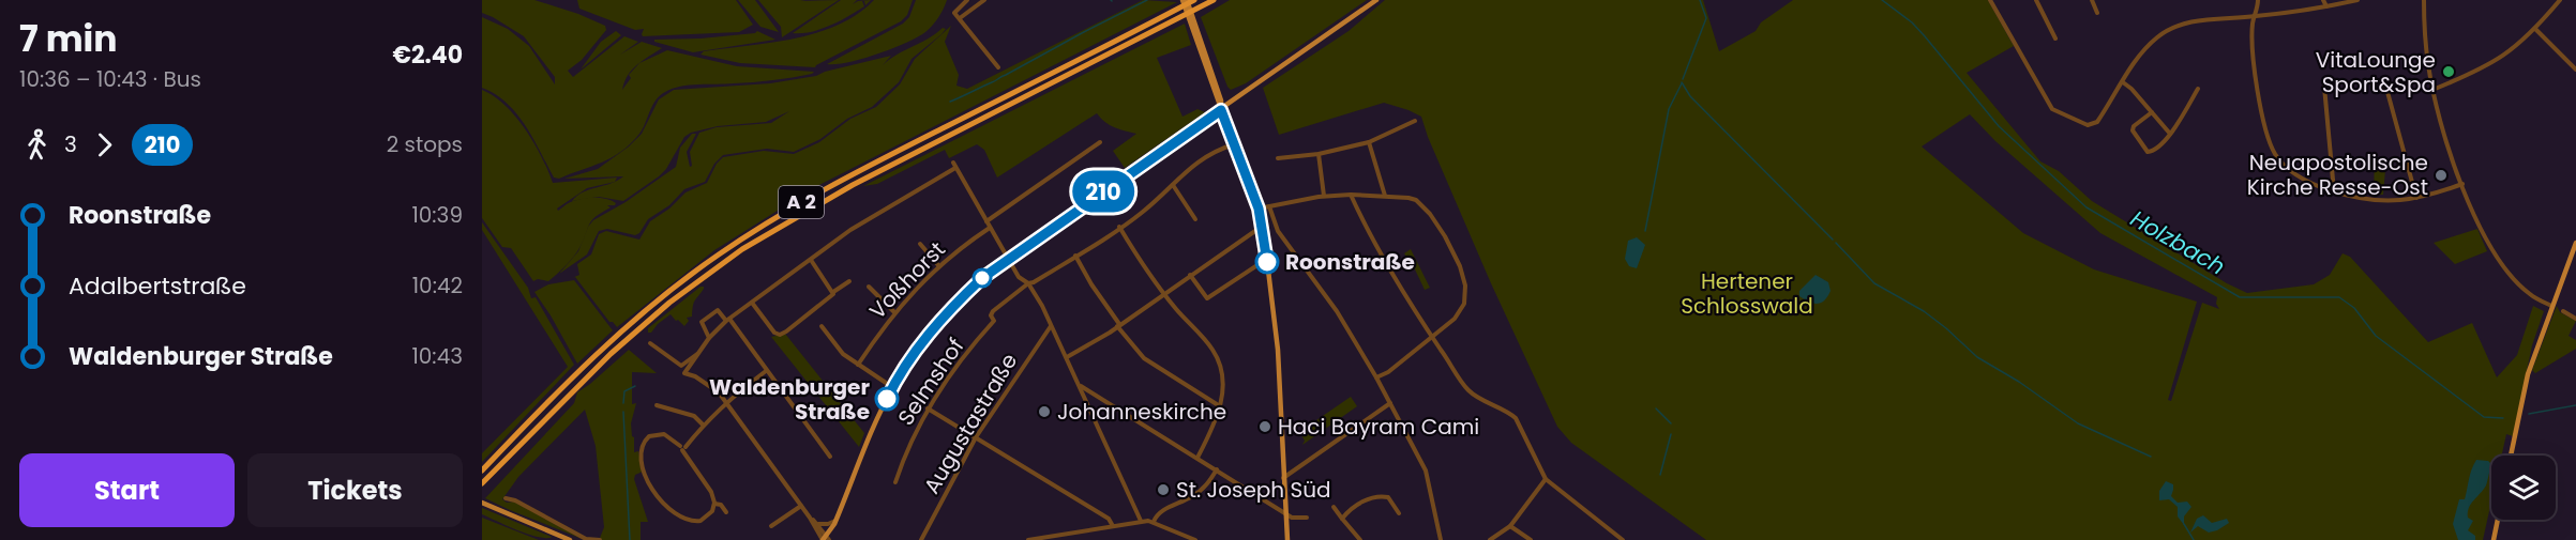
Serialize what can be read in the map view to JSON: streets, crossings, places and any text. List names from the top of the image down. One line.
{"streets":{"highway":["A 2"],"street":["Voßhorst","Selmshof","Augustastraße"]},"water":["Holzbach"],"parks":["Hertener Schlosswald"],"places":["VitaLounge Sport&Spa","Neuapostolische Kirche Resse-Ost","Roonstraße","Waldenburger Straße","Johanneskirche","Haci Bayram Cami","St. Joseph Süd"],"lines":["bus line 210"],"page":{"heading":["7 min","10:36 – 10:43 · Bus","€2.40"],"on_map":"210","legs":["3","210","2 stops"],"list":[{"name":"Roonstraße","value":"10:39"},{"name":"Adalbertstraße","value":"10:42"},{"name":"Waldenburger Straße","value":"10:43"}],"buttons":["Start","Tickets"]}}
